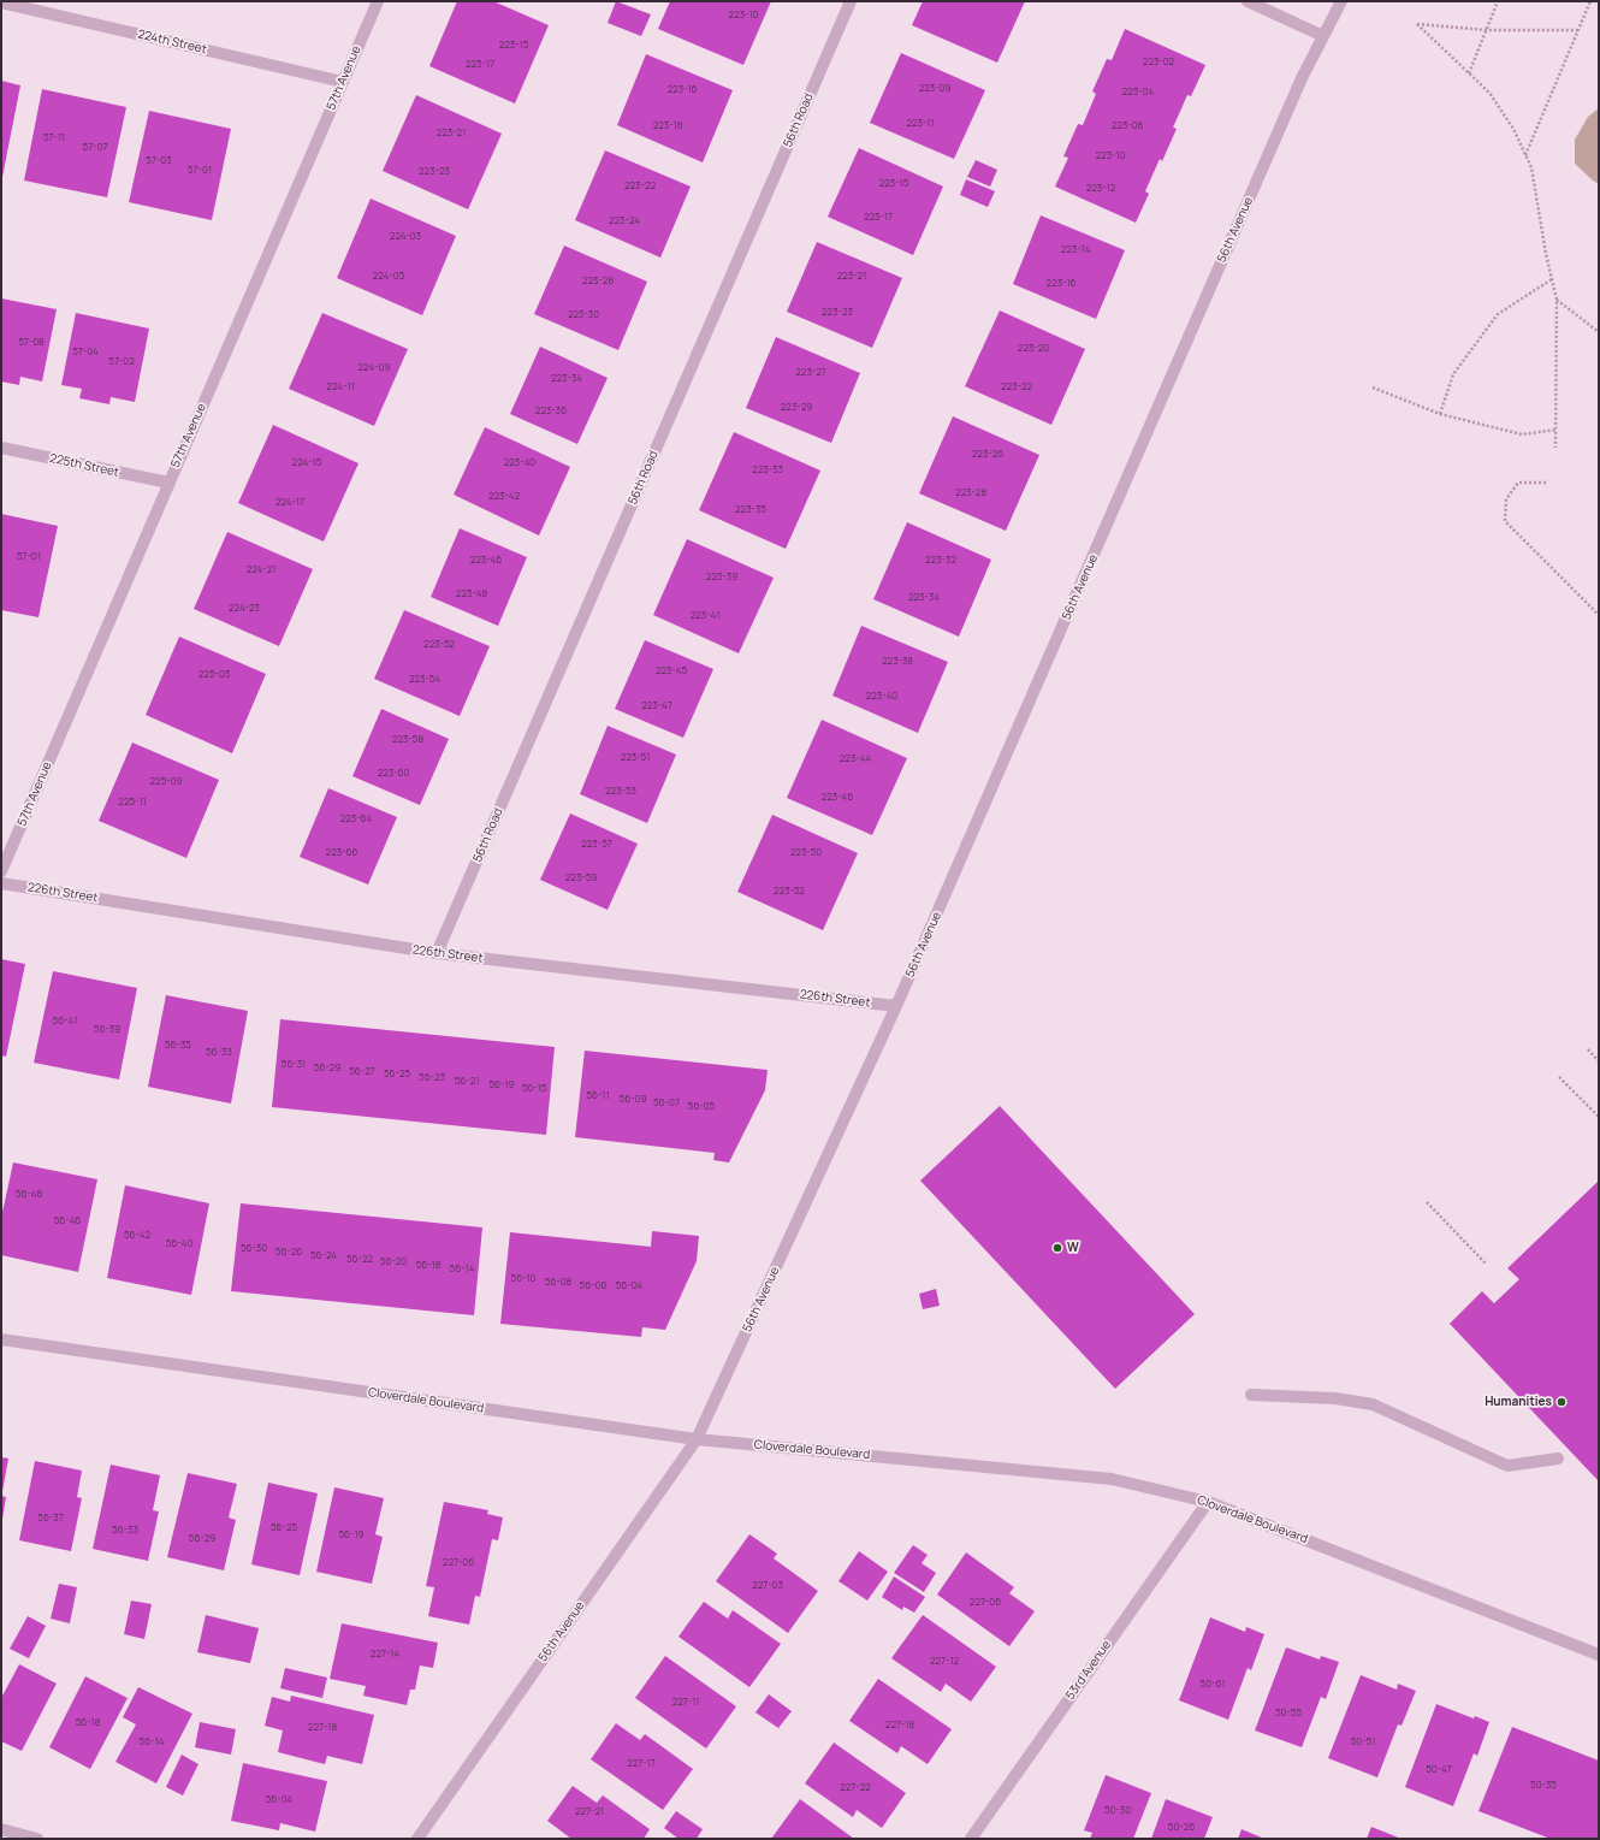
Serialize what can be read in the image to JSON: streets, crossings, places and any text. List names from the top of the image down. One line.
{"streets":{"street":["224th Street","57th Avenue","56th Road","56th Avenue","225th Street","226th Street","Cloverdale Boulevard","53rd Avenue"]},"crossings":[["224th Street","57th Avenue"],["57th Avenue","225th Street"],["56th Road","226th Street"],["56th Avenue","226th Street"],["56th Avenue","Cloverdale Boulevard"],["Cloverdale Boulevard","53rd Avenue"]],"places":["W","Humanities"],"house_numbers":["223-10","223-15","223-02","223-17","223-09","223-16","223-04","223-11","223-18","223-08","223-21","57-11","57-07","223-10","57-03","57-01","223-23","223-15","223-22","223-12","223-17","223-24","224-03","223-14","224-05","223-21","223-28","223-16","223-23","223-30","57-08","223-20","57-04","57-02","224-09","223-27","223-34","224-11","223-22","223-29","223-36","223-26","224-15","223-40","223-33","223-28","223-42","224-17","223-35","57-01","223-46","223-32","224-21","223-39","223-48","223-34","224-23","223-41","223-52","223-38","223-45","225-03","223-54","223-40","223-47","223-58","223-51","223-44","223-60","225-09","223-53","223-46","225-11","223-64","223-57","223-66","223-50","223-59","223-52","56-41","56-39","56-35","56-33","56-31","56-29","56-27","56-25","56-23","56-21","56-19","56-15","56-11","56-09","56-07","56-05","56-48","56-46","56-42","56-40","56-30","56-26","56-24","56-22","56-20","56-18","56-14","56-10","56-08","56-06","56-04","56-37","56-25","56-33","56-19","56-29","227-06","227-03","227-06","227-14","227-12","50-61","227-11","50-55","56-18","227-18","227-18","56-14","50-51","227-17","50-47","50-35","227-22","56-04","50-30","227-21","50-26"]}
